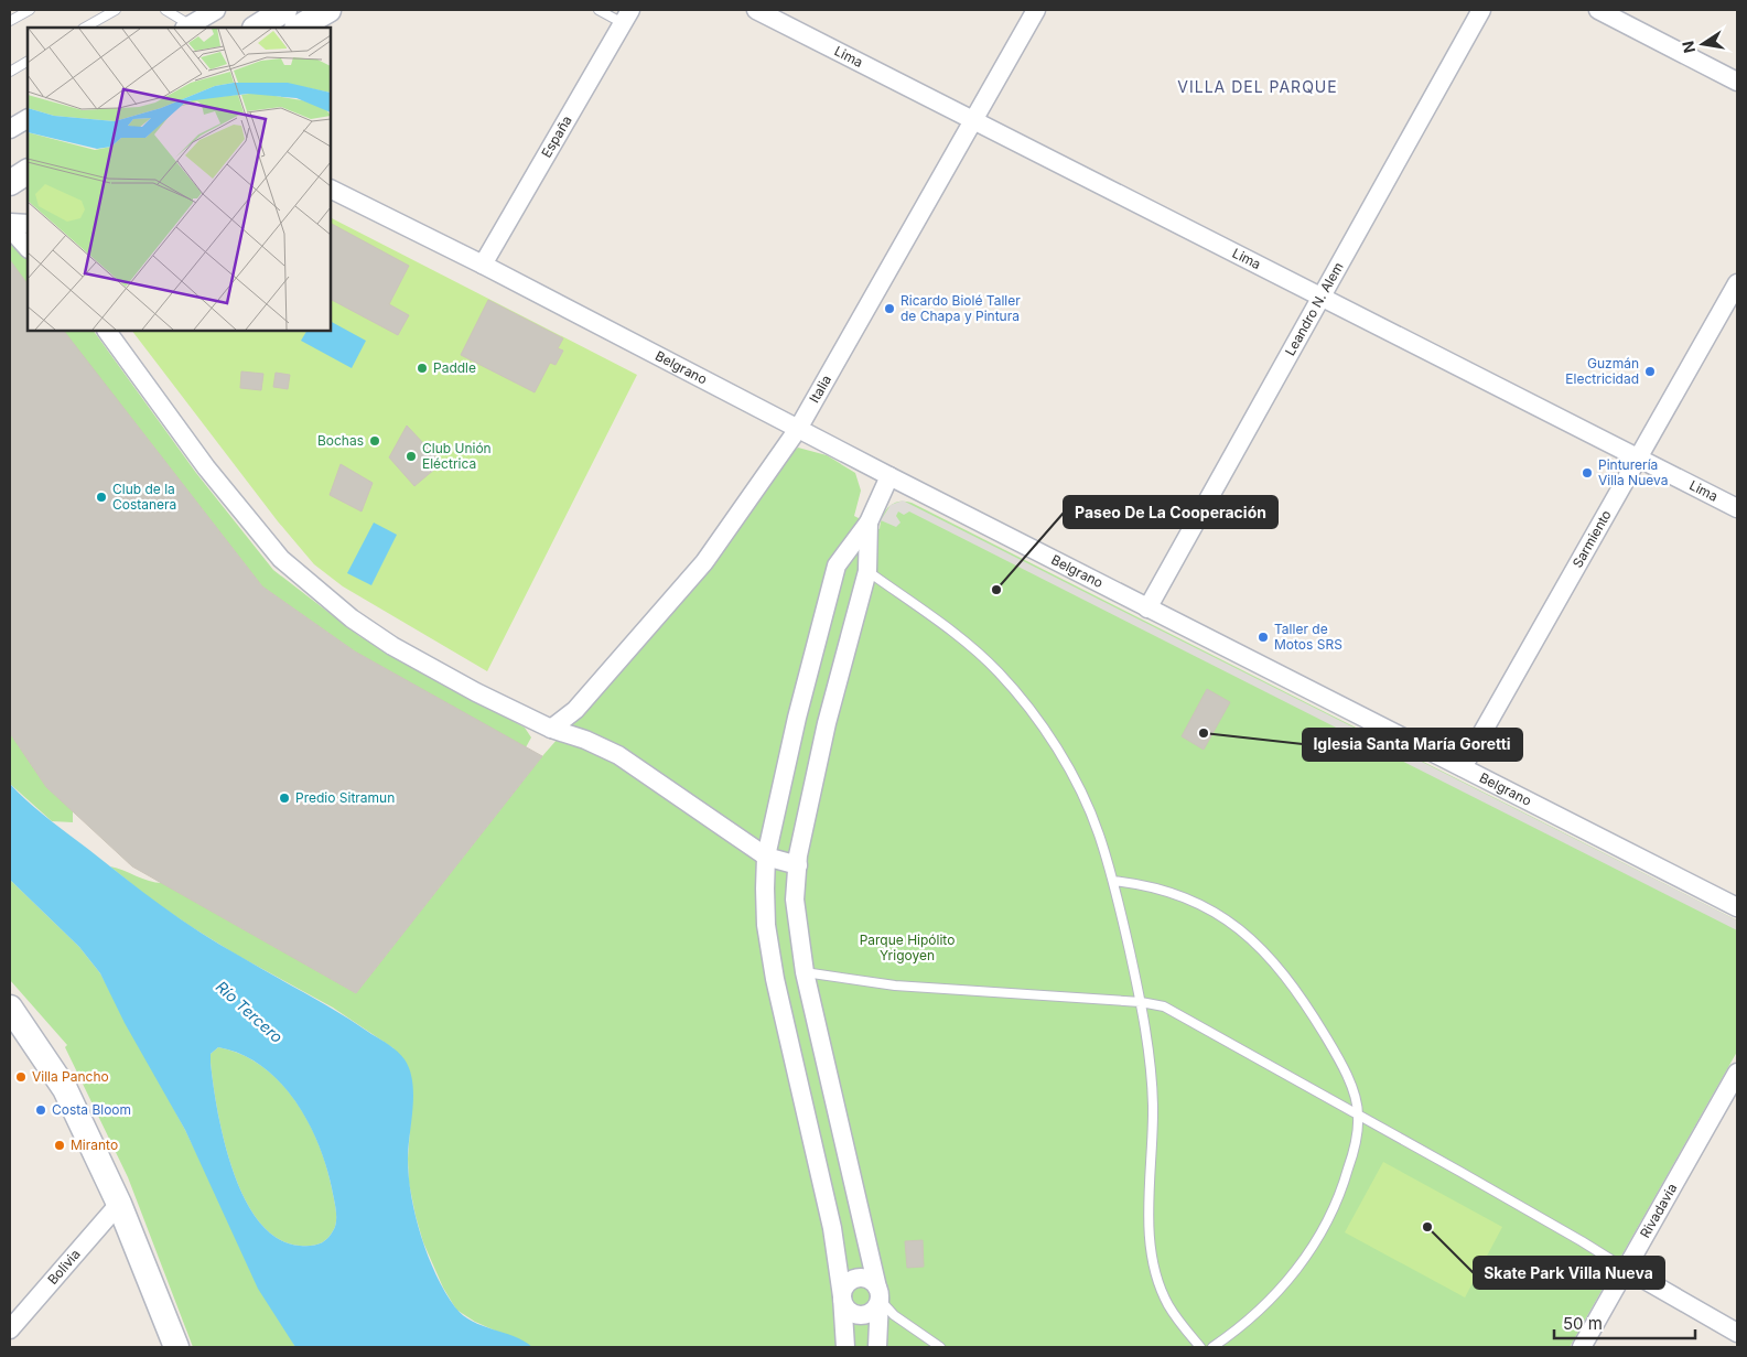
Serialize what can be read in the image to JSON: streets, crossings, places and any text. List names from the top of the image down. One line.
{"streets":{"street":["Lima","España","Leandro N. Alem","Belgrano","Italia","Sarmiento","Rivadavia","Bolivia"]},"crossings":[["Lima","Leandro N. Alem"],["Lima","Italia"],["Lima","Sarmiento"],["España","Belgrano"],["Leandro N. Alem","Belgrano"],["Belgrano","Italia"],["Belgrano","Sarmiento"]],"districts":["VILLA DEL PARQUE"],"water":["Río Tercero"],"parks":["Parque Hipólito Yrigoyen"],"places":["Ricardo Biolé Taller de Chapa y Pintura","Paddle","Guzmán Electricidad","Bochas","Club Unión Eléctrica","Pinturería Villa Nueva","Club de la Costanera","Paseo De La Cooperación","Taller de Motos SRS","Iglesia Santa María Goretti","Predio Sitramun","Villa Pancho","Costa Bloom","Miranto","Skate Park Villa Nueva"],"scale_bar":"50 m","north":"left"}
